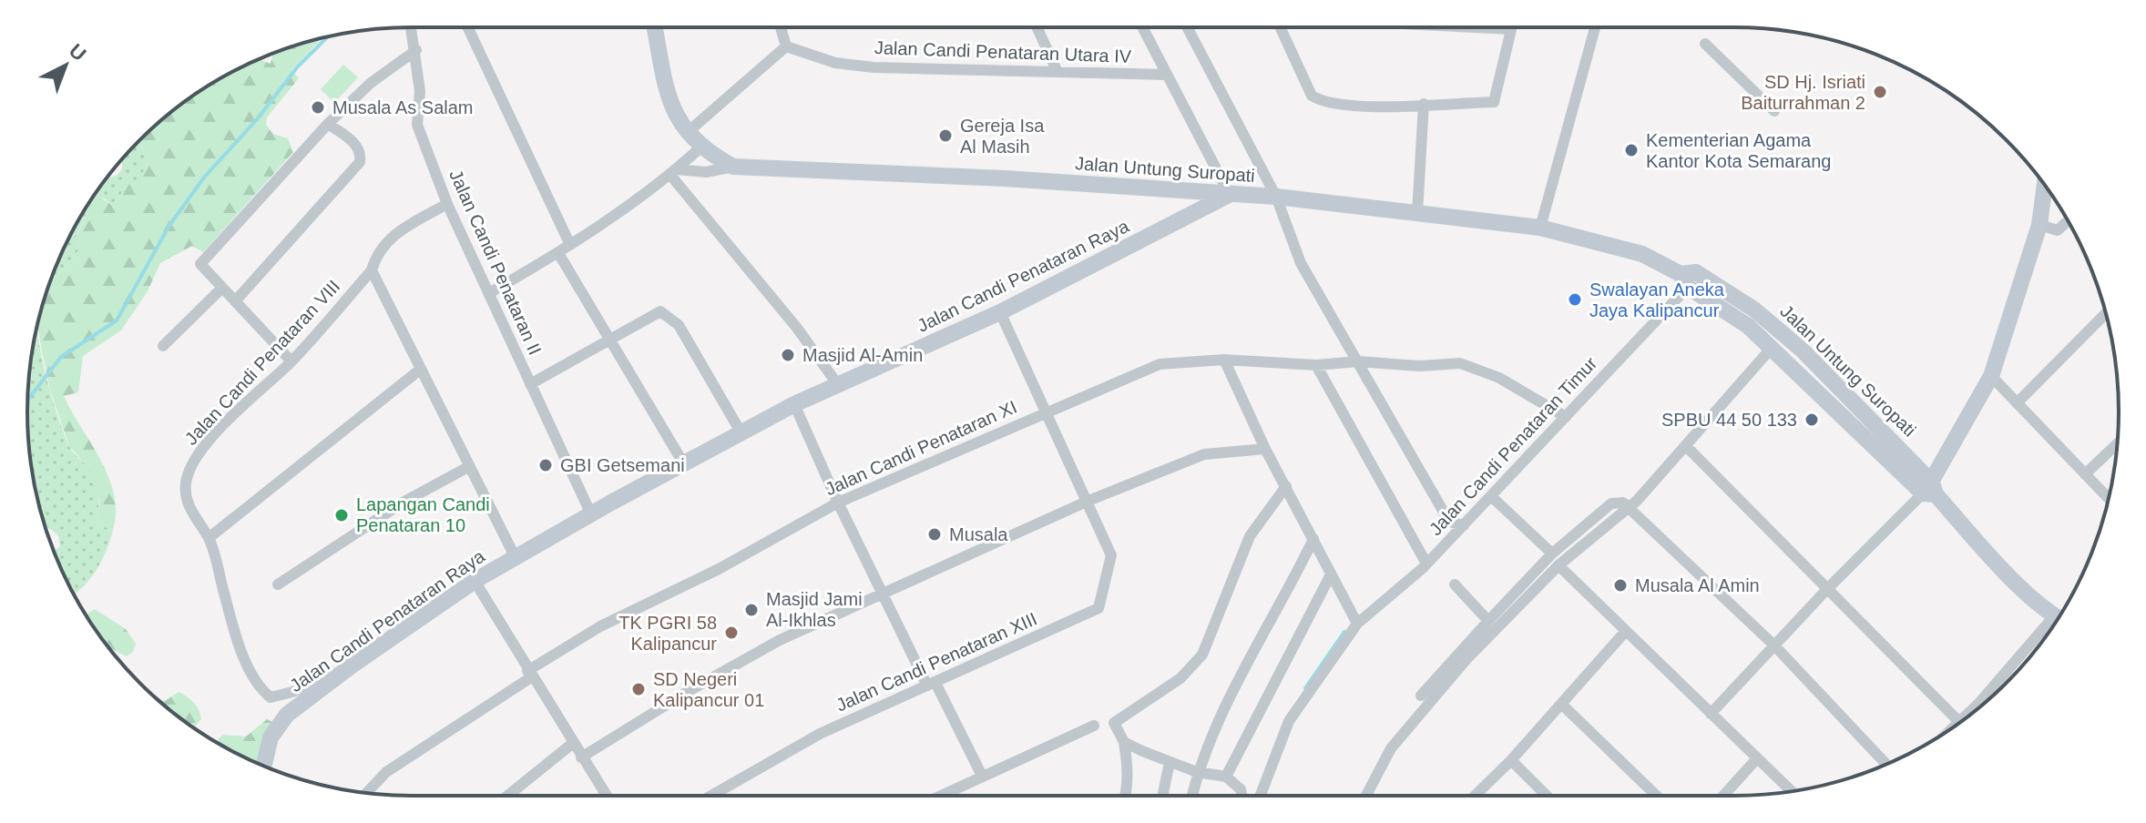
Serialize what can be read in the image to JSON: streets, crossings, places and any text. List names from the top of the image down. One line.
{"streets":{"main road":["Jalan Untung Suropati","Jalan Candi Penataran Raya"],"street":["Jalan Candi Penataran Utara IV","Jalan Candi Penataran II","Jalan Candi Penataran VIII","Jalan Candi Penataran Timur","Jalan Candi Penataran XI","Jalan Candi Penataran XIII"]},"crossings":[["Jalan Untung Suropati","Jalan Candi Penataran Raya"],["Jalan Untung Suropati","Jalan Candi Penataran Timur"],["Jalan Candi Penataran II","Jalan Candi Penataran Raya"],["Jalan Candi Penataran II","Jalan Candi Penataran VIII"],["Jalan Candi Penataran Raya","Jalan Candi Penataran VIII"],["Jalan Candi Penataran Timur","Jalan Candi Penataran XI"]],"places":["SD Hj. Isriati Baiturrahman 2","Musala As Salam","Gereja Isa Al Masih","Kementerian Agama Kantor Kota Semarang","Swalayan Aneka Jaya Kalipancur","Masjid Al-Amin","SPBU 44 50 133","GBI Getsemani","Lapangan Candi Penataran 10","Musala","Musala Al Amin","Masjid Jami Al-Ikhlas","TK PGRI 58 Kalipancur","SD Negeri Kalipancur 01"],"north":"top right"}
